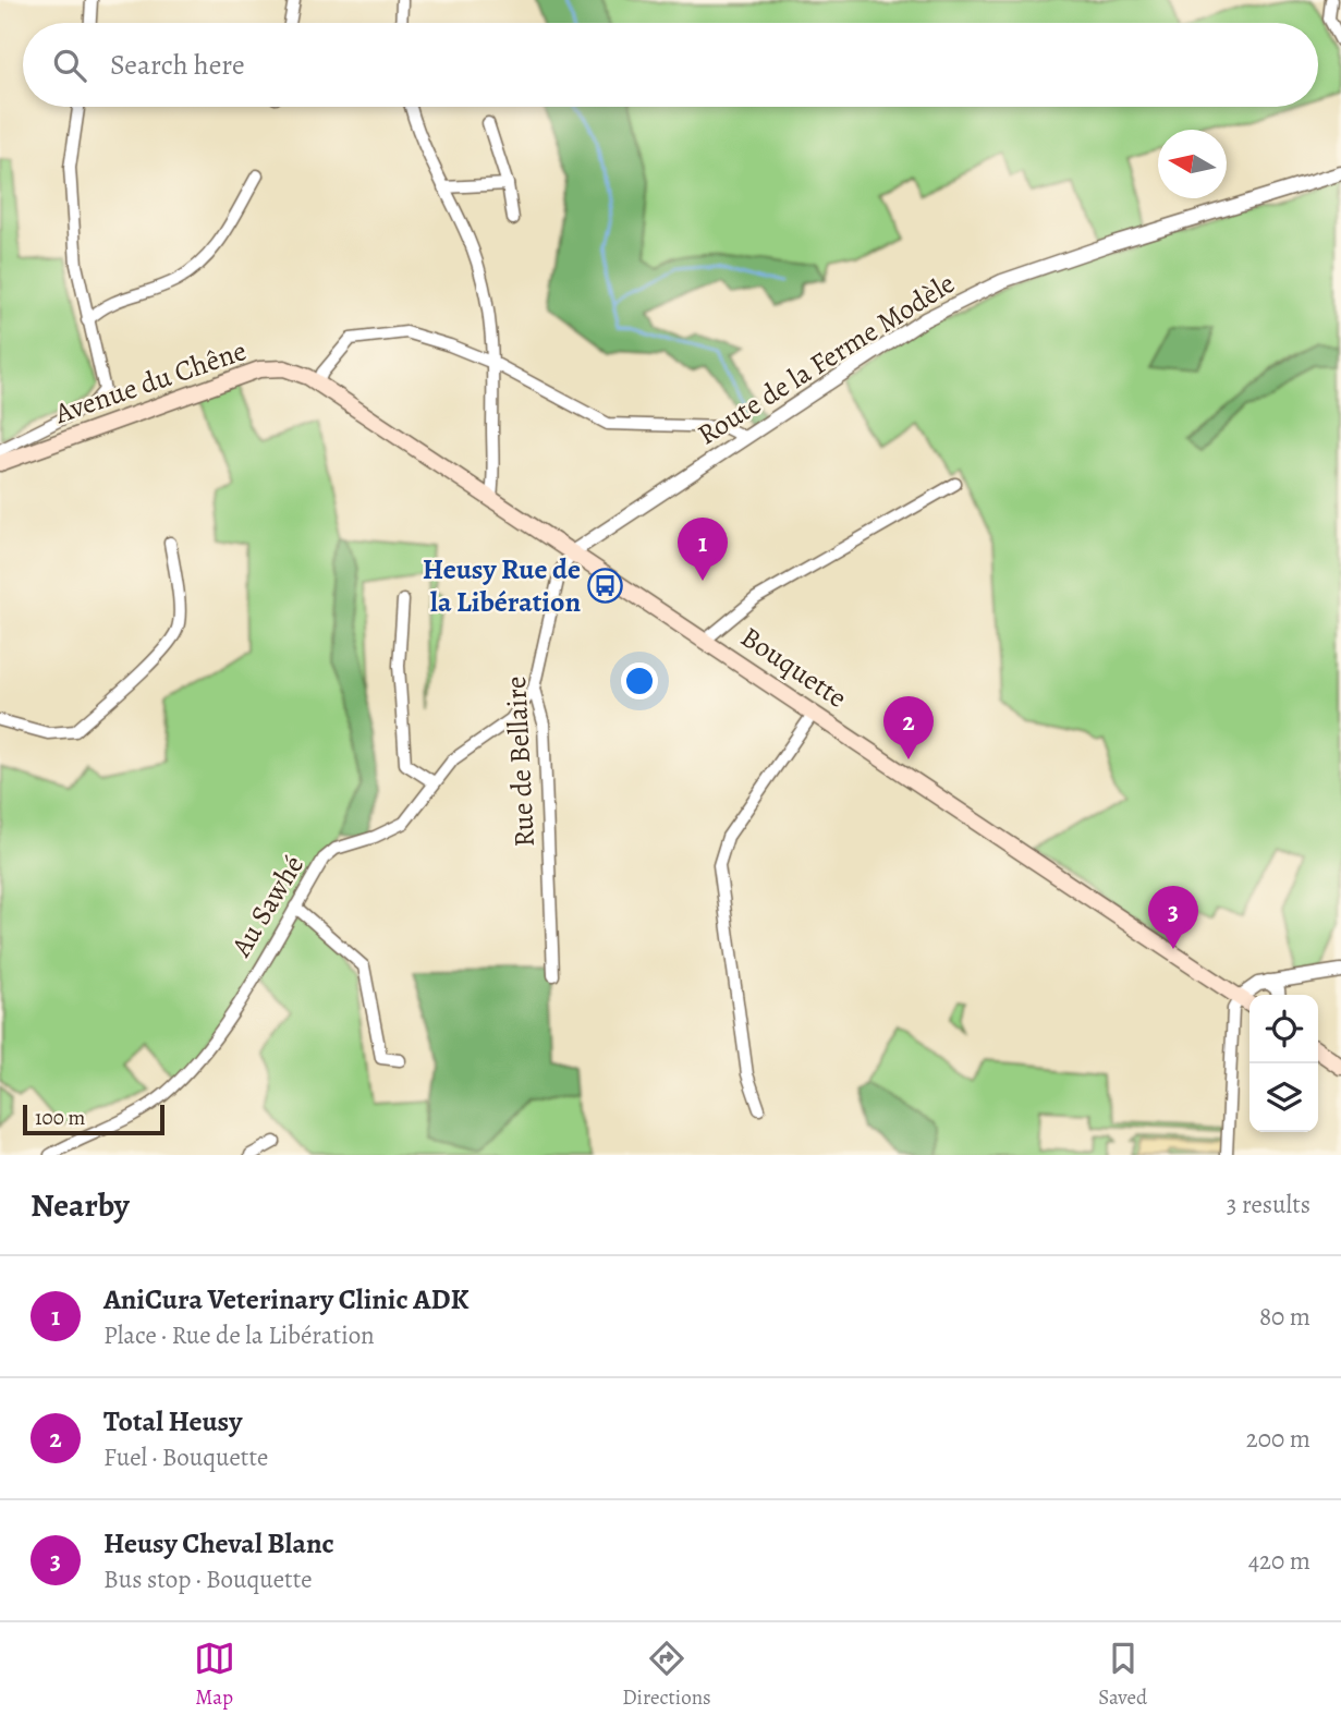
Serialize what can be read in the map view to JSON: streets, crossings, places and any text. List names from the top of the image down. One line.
{"streets":{"main road":["Avenue du Chêne","Bouquette"],"street":["Route de la Ferme Modèle","Rue de Bellaire","Au Sawhé"]},"crossings":[["Route de la Ferme Modèle","Bouquette"],["Route de la Ferme Modèle","Rue de Bellaire"],["Avenue du Chêne","Bouquette"],["Bouquette","Rue de Bellaire"],["Rue de Bellaire","Au Sawhé"]],"places":{"bus stop":["Heusy Rue de la Libération"]},"scale_bar":"100 m","north":"left","page":{"search":"Search here","pins":["1","2","3"],"scale":"100 m","heading":["Nearby","3 results"],"list":[{"mark":"1","name":"AniCura Veterinary Clinic ADK","note":"Place · Rue de la Libération","value":"80 m"},{"mark":"2","name":"Total Heusy","note":"Fuel · Bouquette","value":"200 m"},{"mark":"3","name":"Heusy Cheval Blanc","note":"Bus stop · Bouquette","value":"420 m"}],"nav":["Map","Directions","Saved"]}}
